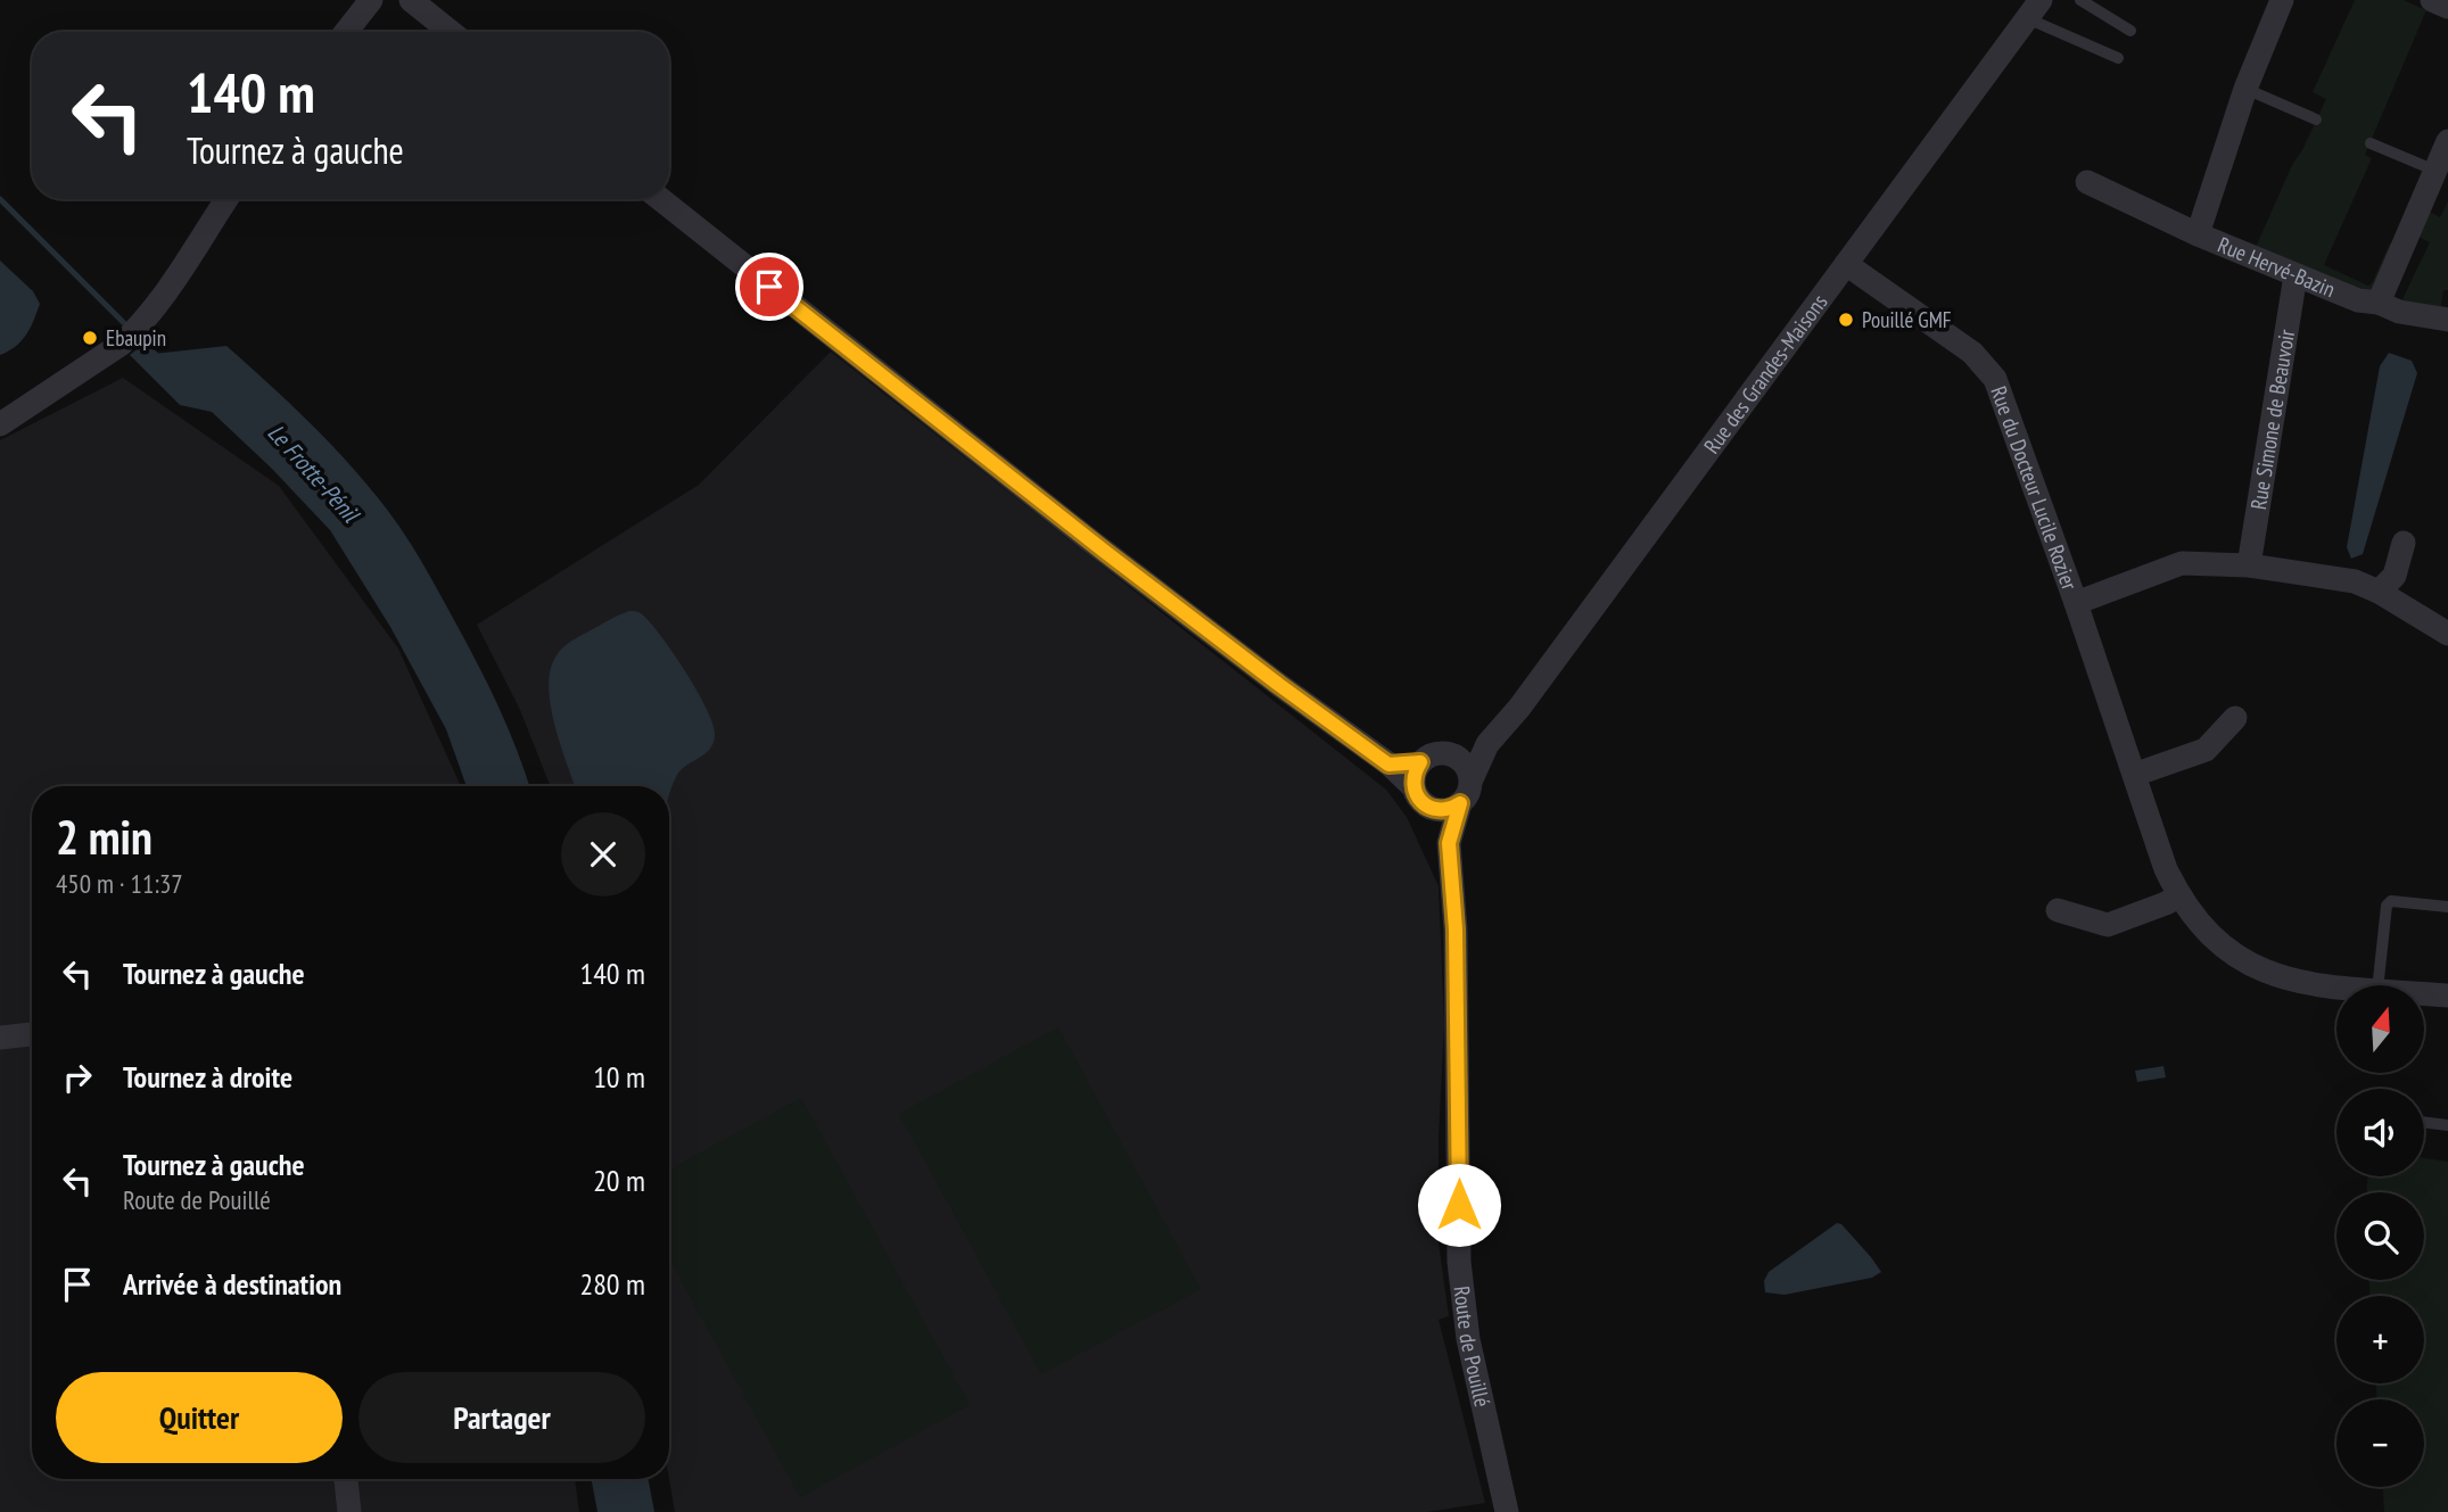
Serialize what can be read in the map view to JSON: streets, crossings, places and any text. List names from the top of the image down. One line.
{"streets":{"street":["Rue Hervé-Bazin","Rue des Grandes-Maisons","Rue Simone de Beauvoir","Rue du Docteur Lucile Rozier","Route de Pouillé"]},"crossings":[["Rue Hervé-Bazin","Rue Simone de Beauvoir"],["Rue des Grandes-Maisons","Rue du Docteur Lucile Rozier"]],"water":["Le Frotte-Pénil"],"places":["Pouillé GMF","Ebaupin"],"north":"top","page":{"turn":["140 m","Tournez à gauche"],"heading":["2 min","450 m · 11:37"],"list":[{"name":"Tournez à gauche","value":"140 m"},{"name":"Tournez à droite","value":"10 m"},{"name":"Tournez à gauche","note":"Route de Pouillé","value":"20 m"},{"name":"Arrivée à destination","value":"280 m"}],"map_buttons":["+","−"],"buttons":["Quitter","Partager"]}}
